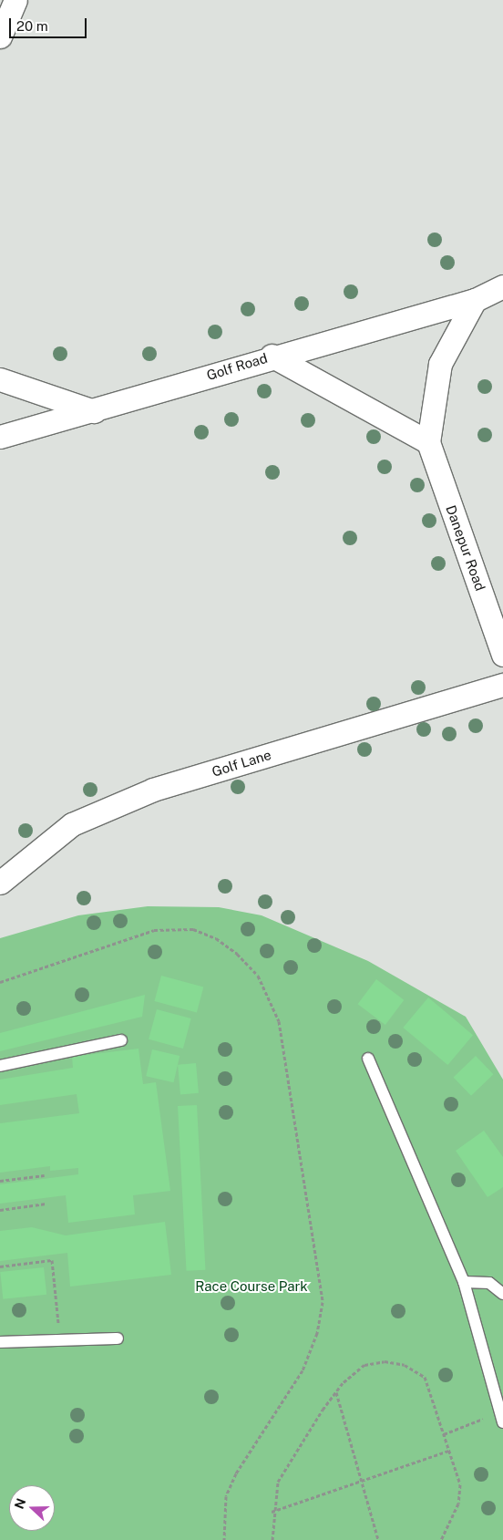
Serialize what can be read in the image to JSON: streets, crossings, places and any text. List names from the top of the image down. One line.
{"streets":{"street":["Golf Road","Danepur Road","Golf Lane"]},"parks":["Race Course Park"],"scale_bar":"20 m","north":"left"}
